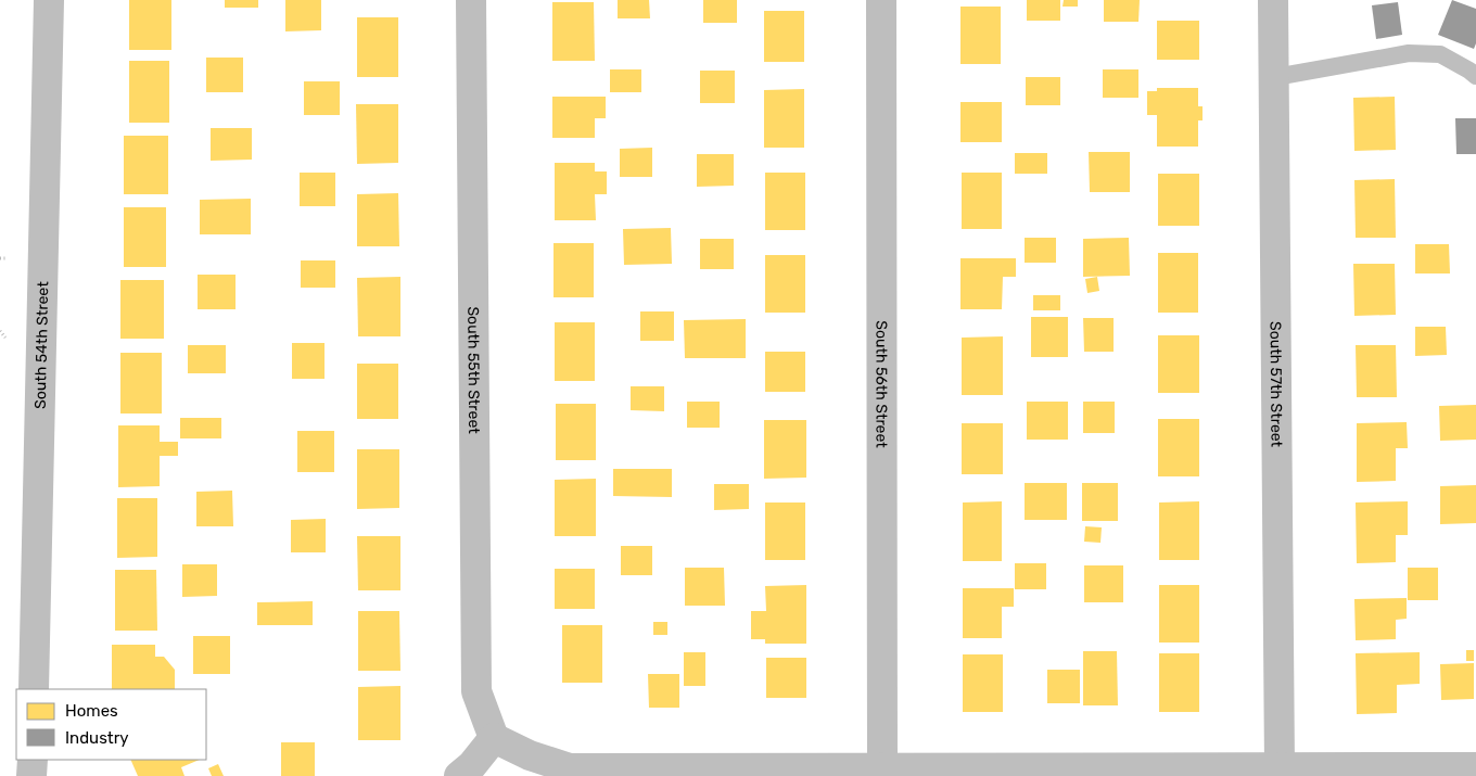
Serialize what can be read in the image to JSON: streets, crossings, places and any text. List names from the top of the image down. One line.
{"streets":{"street":["South 54th Street","South 55th Street","South 56th Street","South 57th Street"]},"legend":["Homes","Industry"]}
